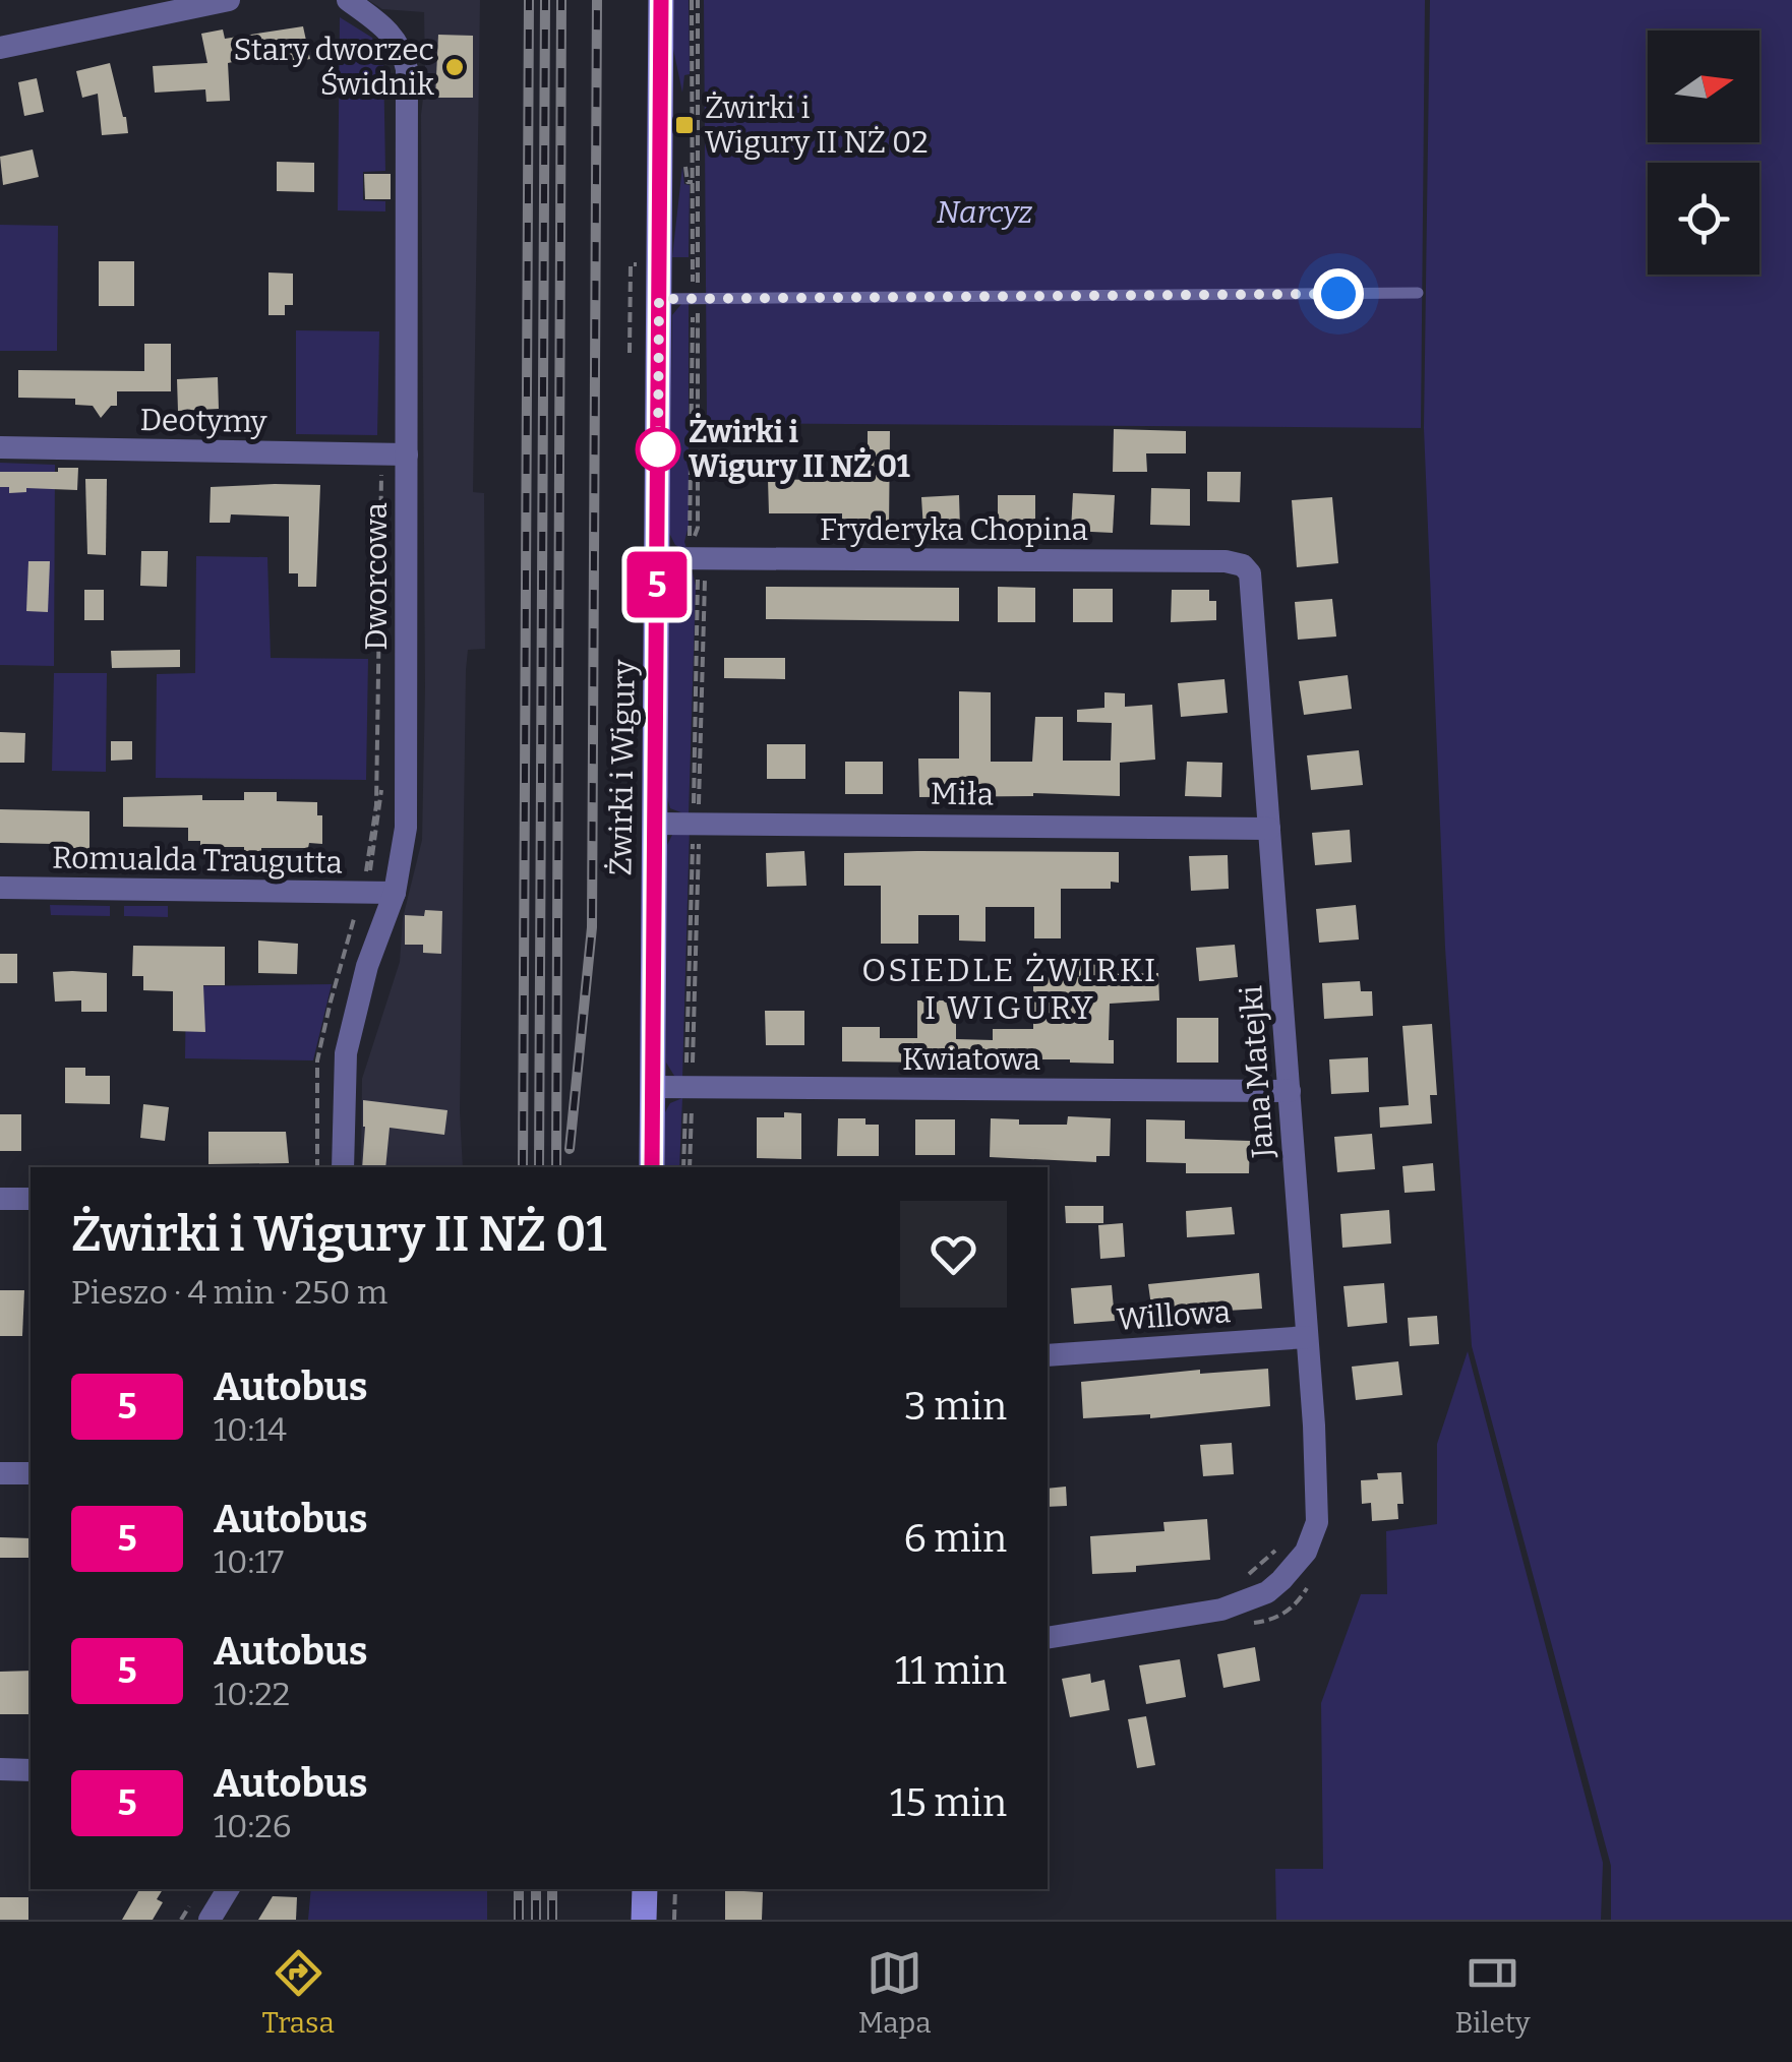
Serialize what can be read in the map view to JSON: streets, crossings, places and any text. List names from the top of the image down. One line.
{"streets":{"main road":["Żwirki i Wigury"],"street":["Deotymy","Fryderyka Chopina","Dworcowa","Miła","Romualda Traugutta","Kwiatowa","Jana Matejki","Willowa"]},"crossings":[["Deotymy","Dworcowa"],["Fryderyka Chopina","Żwirki i Wigury"],["Fryderyka Chopina","Jana Matejki"],["Dworcowa","Romualda Traugutta"],["Żwirki i Wigury","Miła"],["Żwirki i Wigury","Kwiatowa"],["Miła","Jana Matejki"],["Kwiatowa","Jana Matejki"],["Jana Matejki","Willowa"]],"districts":["OSIEDLE ŻWIRKI I WIGURY"],"parks":["Narcyz"],"places":{"other":["Stary dworzec Świdnik","Żwirki i Wigury II NŻ 01"],"transit":["Żwirki i Wigury II NŻ 02"]},"lines":["bus line 5"],"north":"right","page":{"on_map":"5","heading":["Żwirki i Wigury II NŻ 01","Pieszo · 4 min · 250 m"],"list":[{"mark":"5","name":"Autobus","note":"10:14","value":"3 min"},{"mark":"5","name":"Autobus","note":"10:17","value":"6 min"},{"mark":"5","name":"Autobus","note":"10:22","value":"11 min"},{"mark":"5","name":"Autobus","note":"10:26","value":"15 min"}],"tabs":["Trasa","Mapa","Bilety"]}}
